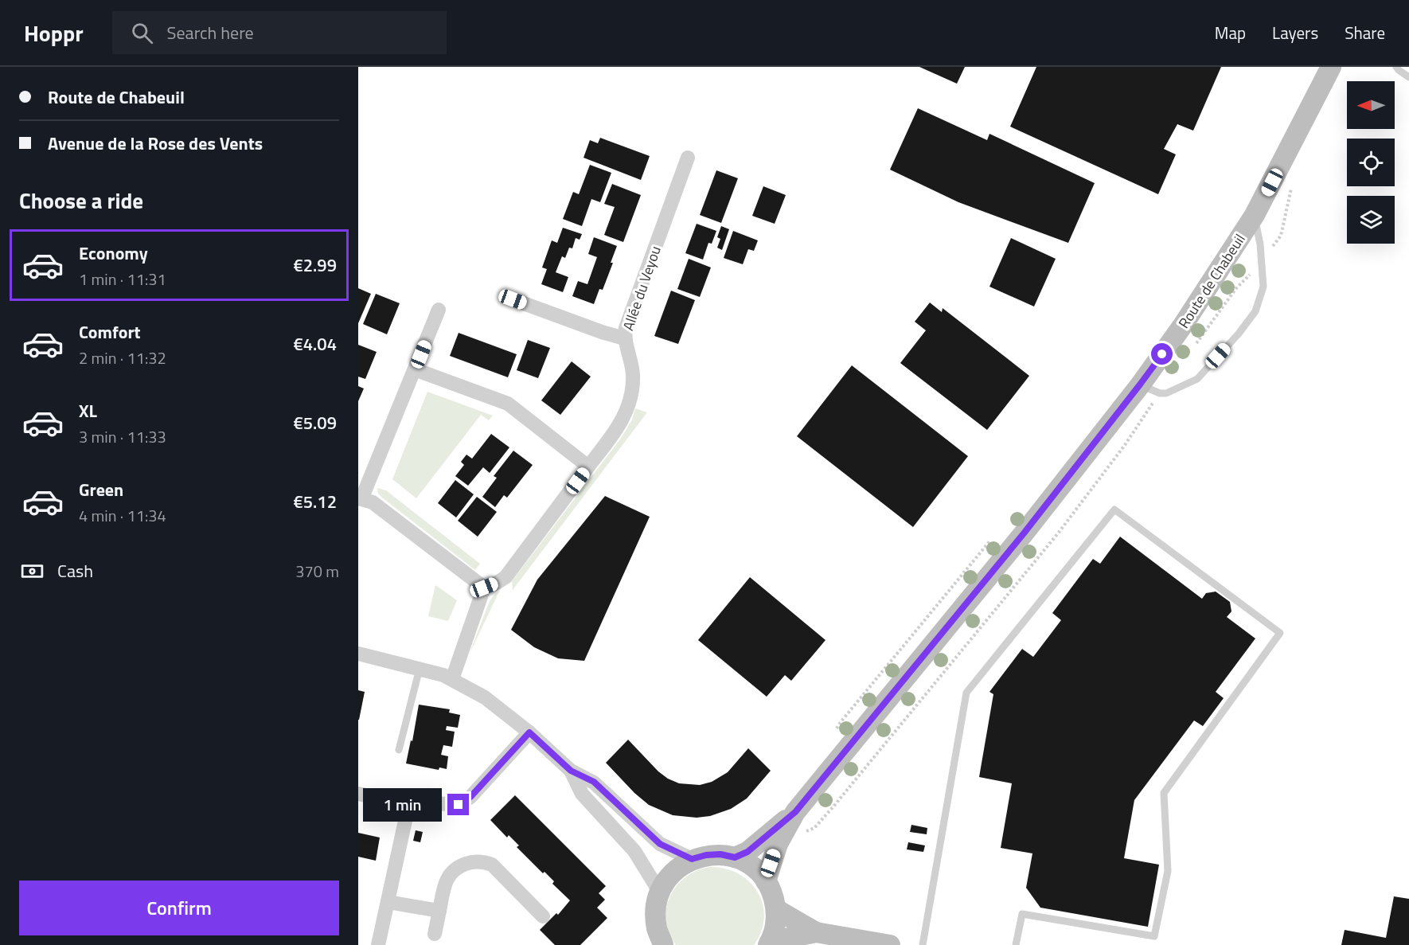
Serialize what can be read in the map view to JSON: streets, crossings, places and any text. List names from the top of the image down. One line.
{"streets":{"main road":["Route de Chabeuil"],"street":["Allée du Veyou"]},"north":"left","page":{"header":"Hoppr","search":"Search here","nav":["Map","Layers","Share"],"banner":["Route de Chabeuil","Avenue de la Rose des Vents"],"heading":"Choose a ride","list":[{"name":"Economy","note":"1 min · 11:31","value":"€2.99"},{"name":"Comfort","note":"2 min · 11:32","value":"€4.04"},{"name":"XL","note":"3 min · 11:33","value":"€5.09"},{"name":"Green","note":"4 min · 11:34","value":"€5.12"}],"pay":["Cash","370 m"],"bubble":"1 min","buttons":"Confirm"}}
